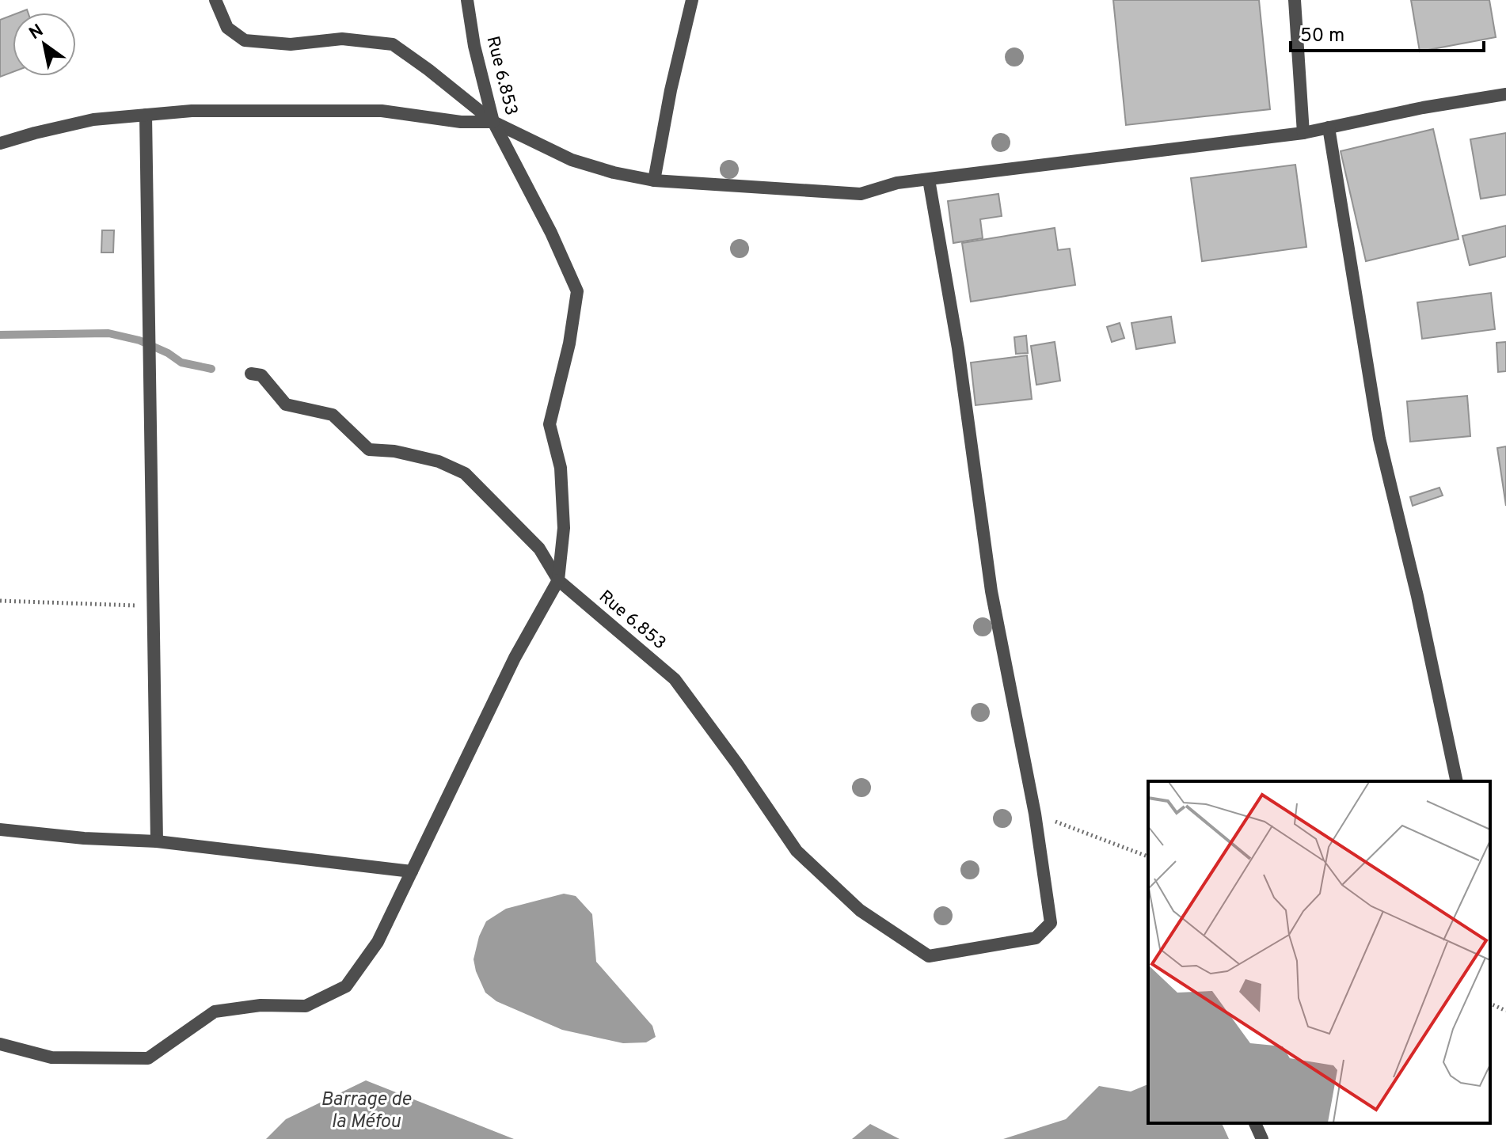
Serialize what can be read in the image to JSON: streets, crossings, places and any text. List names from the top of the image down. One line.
{"streets":{"street":["Rue 6.853"]},"water":["Barrage de la Méfou"],"scale_bar":"50 m","north":"top left"}
